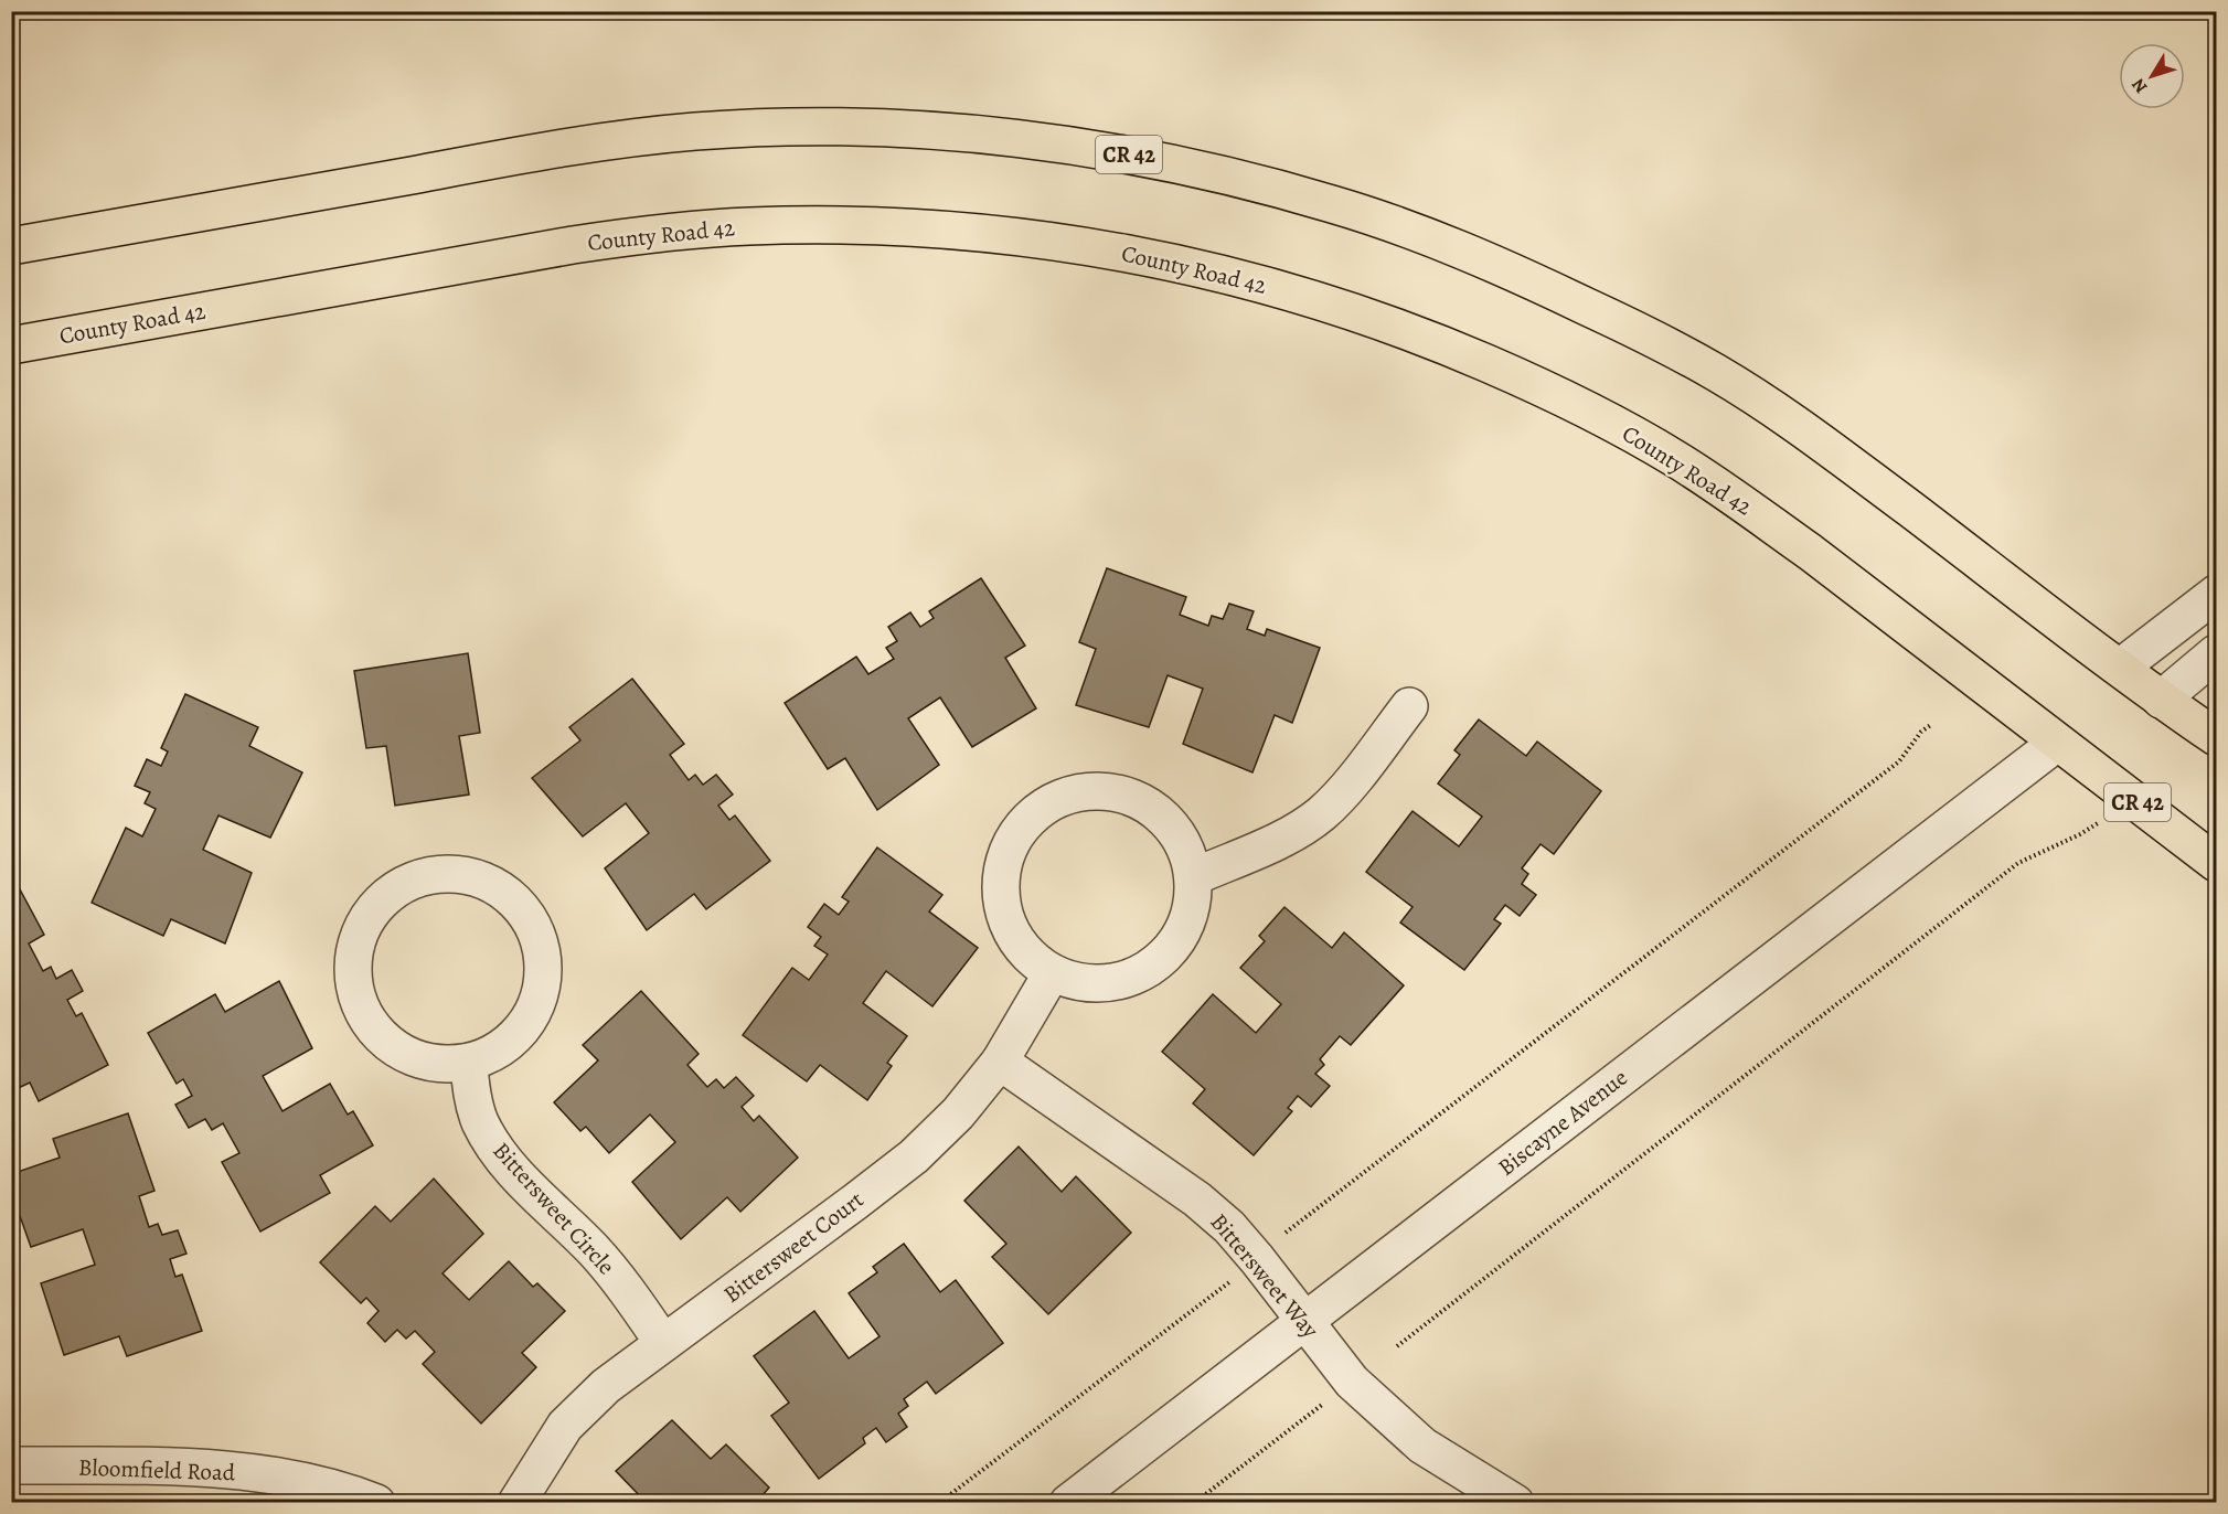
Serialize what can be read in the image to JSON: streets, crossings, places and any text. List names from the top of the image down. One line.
{"streets":{"highway":["CR 42","County Road 42"],"street":["Biscayne Avenue","Bittersweet Circle","Bittersweet Court","Bittersweet Way","Bloomfield Road"]},"crossings":[["County Road 42","Biscayne Avenue"],["Biscayne Avenue","Bittersweet Way"],["Bittersweet Circle","Bittersweet Court"],["Bittersweet Court","Bittersweet Way"]],"north":"bottom left"}
